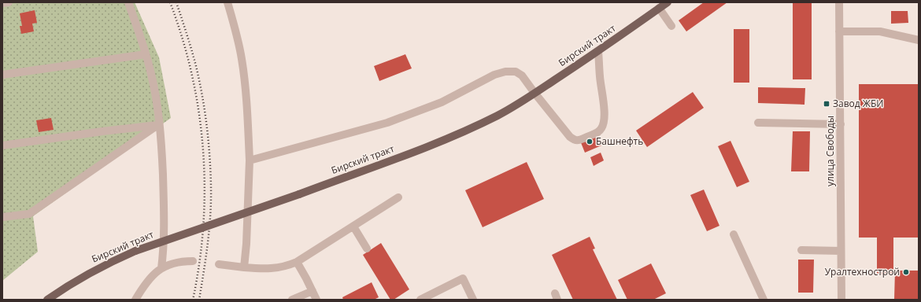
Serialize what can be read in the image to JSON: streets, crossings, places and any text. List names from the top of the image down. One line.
{"streets":{"main road":["Бирский тракт"],"street":["улица Свободы"]},"places":{"transit":["Завод ЖБИ"],"other":["Башнефть","Уралтехнострой"]}}
